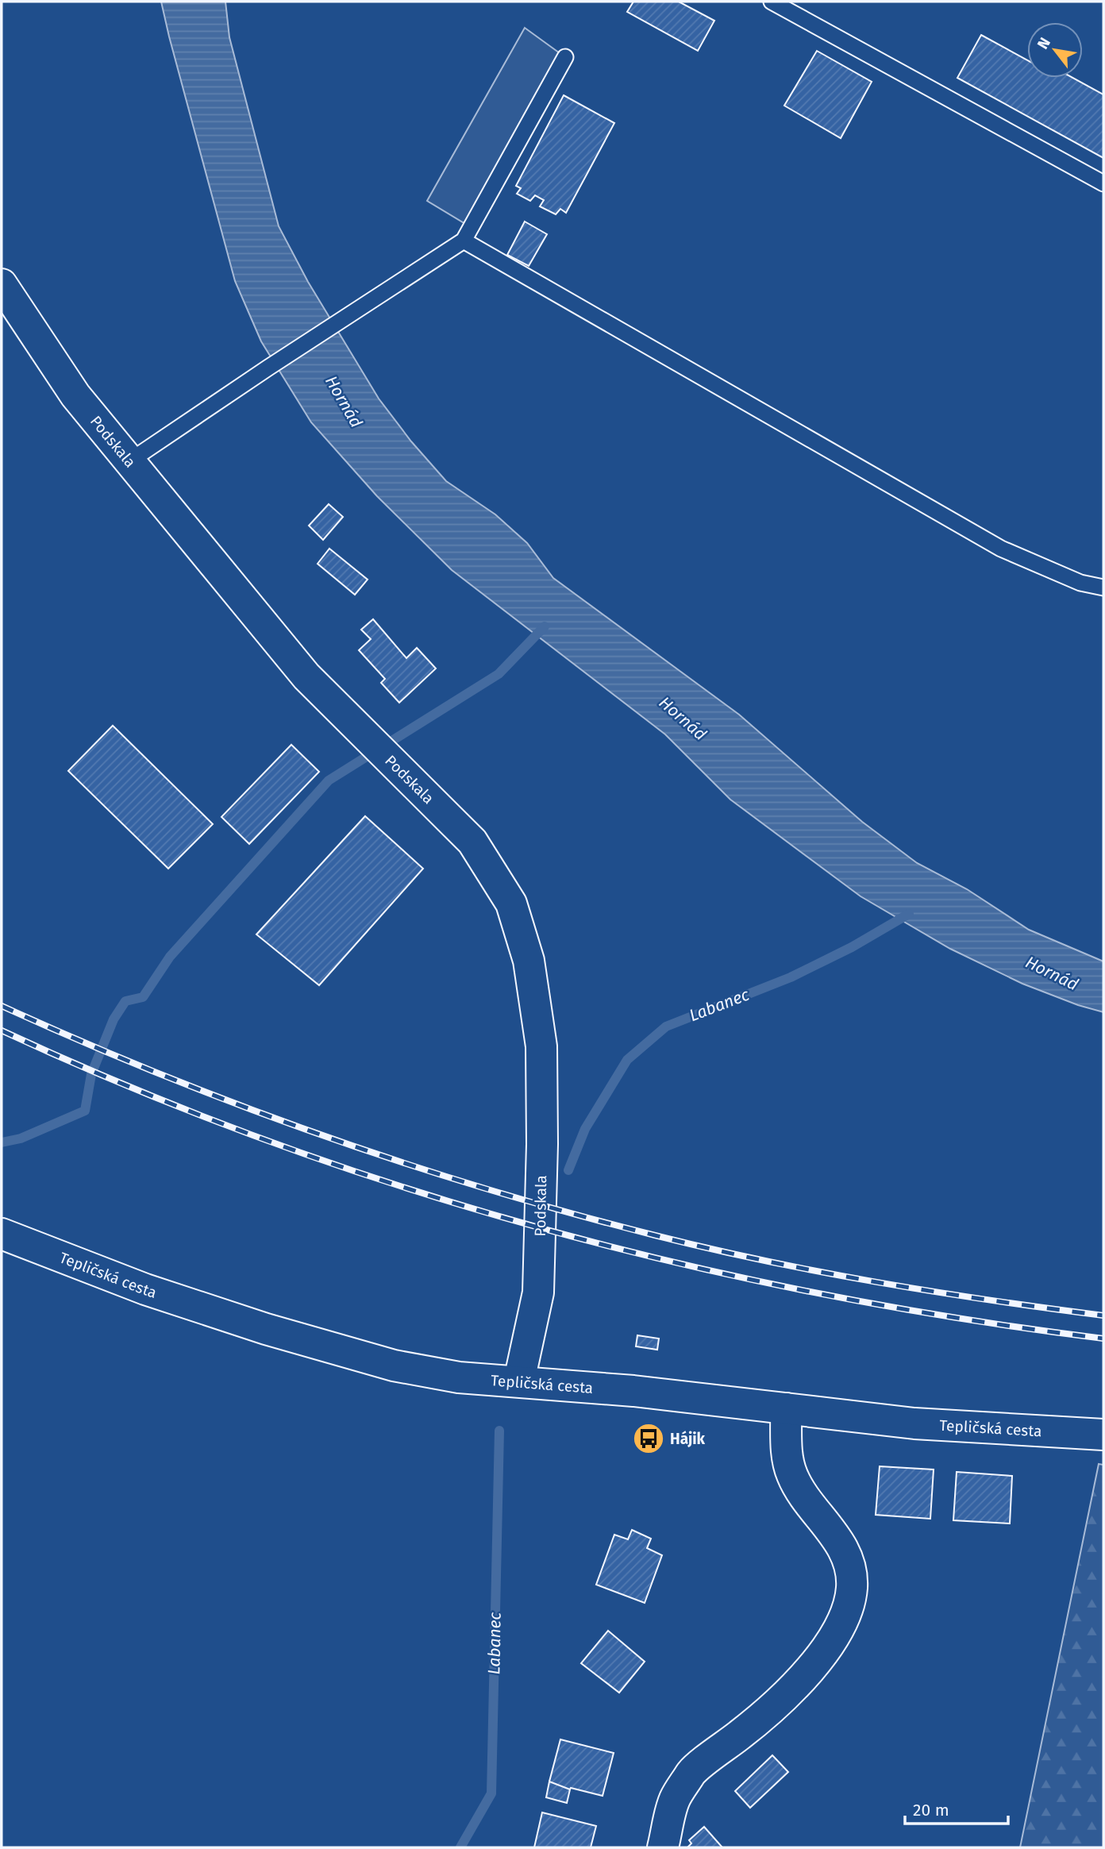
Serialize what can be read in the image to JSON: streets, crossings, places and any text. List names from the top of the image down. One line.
{"streets":{"street":["Podskala","Tepličská cesta"]},"crossings":[["Podskala","Tepličská cesta"]],"water":["Hornád","Labanec"],"places":{"bus stop":["Hájik"]},"scale_bar":"20 m","north":"top left"}
